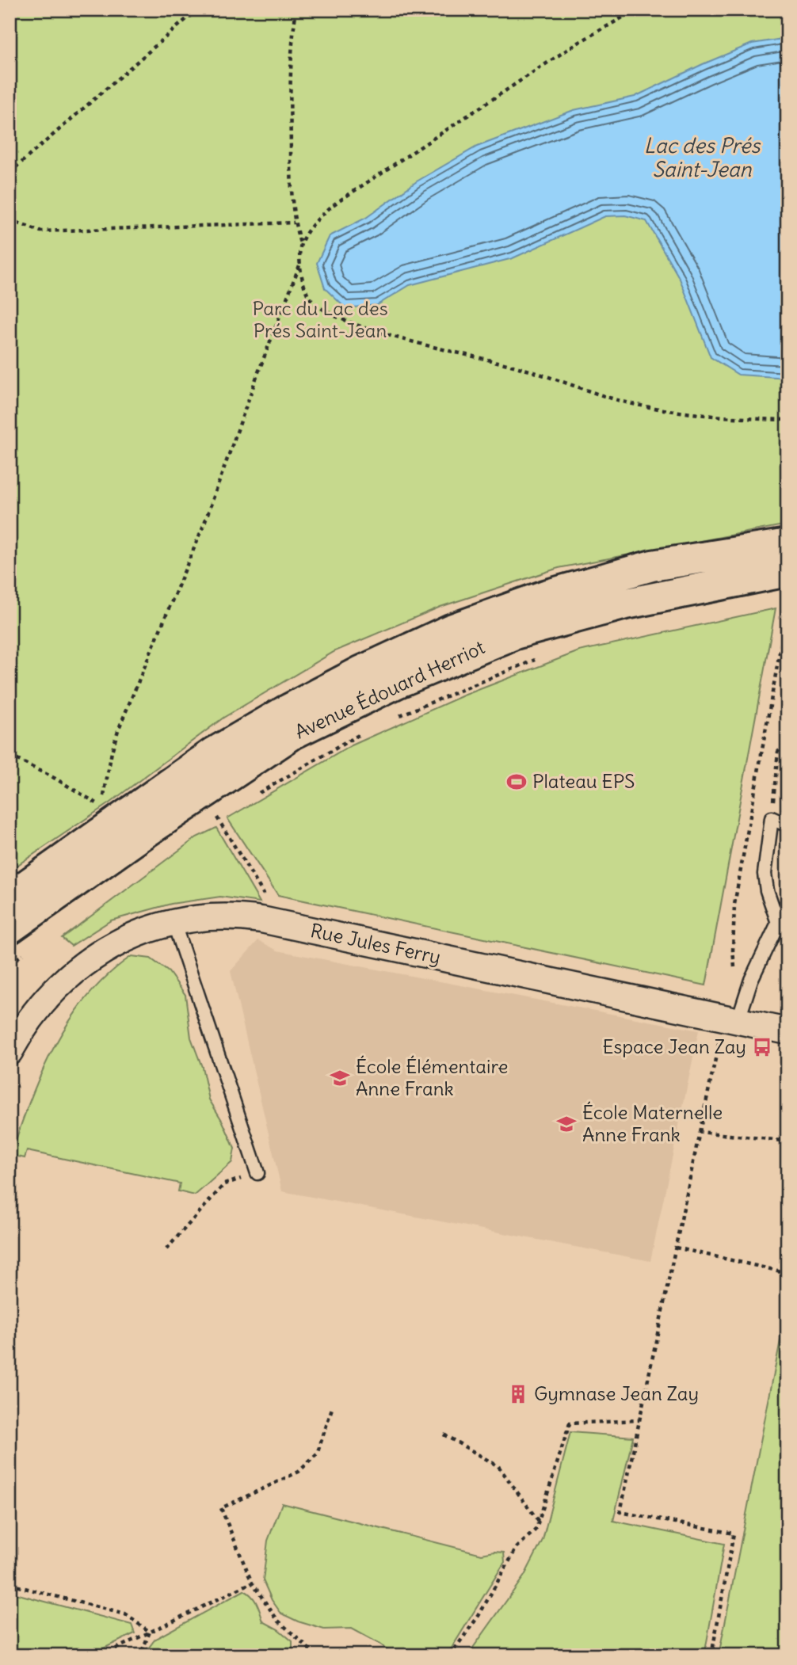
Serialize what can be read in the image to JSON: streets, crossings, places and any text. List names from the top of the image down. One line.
{"streets":{"main road":["Avenue Édouard Herriot"],"street":["Rue Jules Ferry"]},"water":["Lac des Prés Saint-Jean"],"parks":["Parc du Lac des Prés Saint-Jean"],"places":{"sports":["Plateau EPS"],"bus stop":["Espace Jean Zay"],"school or university":["École Élémentaire Anne Frank","École Maternelle Anne Frank"],"building":["Gymnase Jean Zay"]}}
